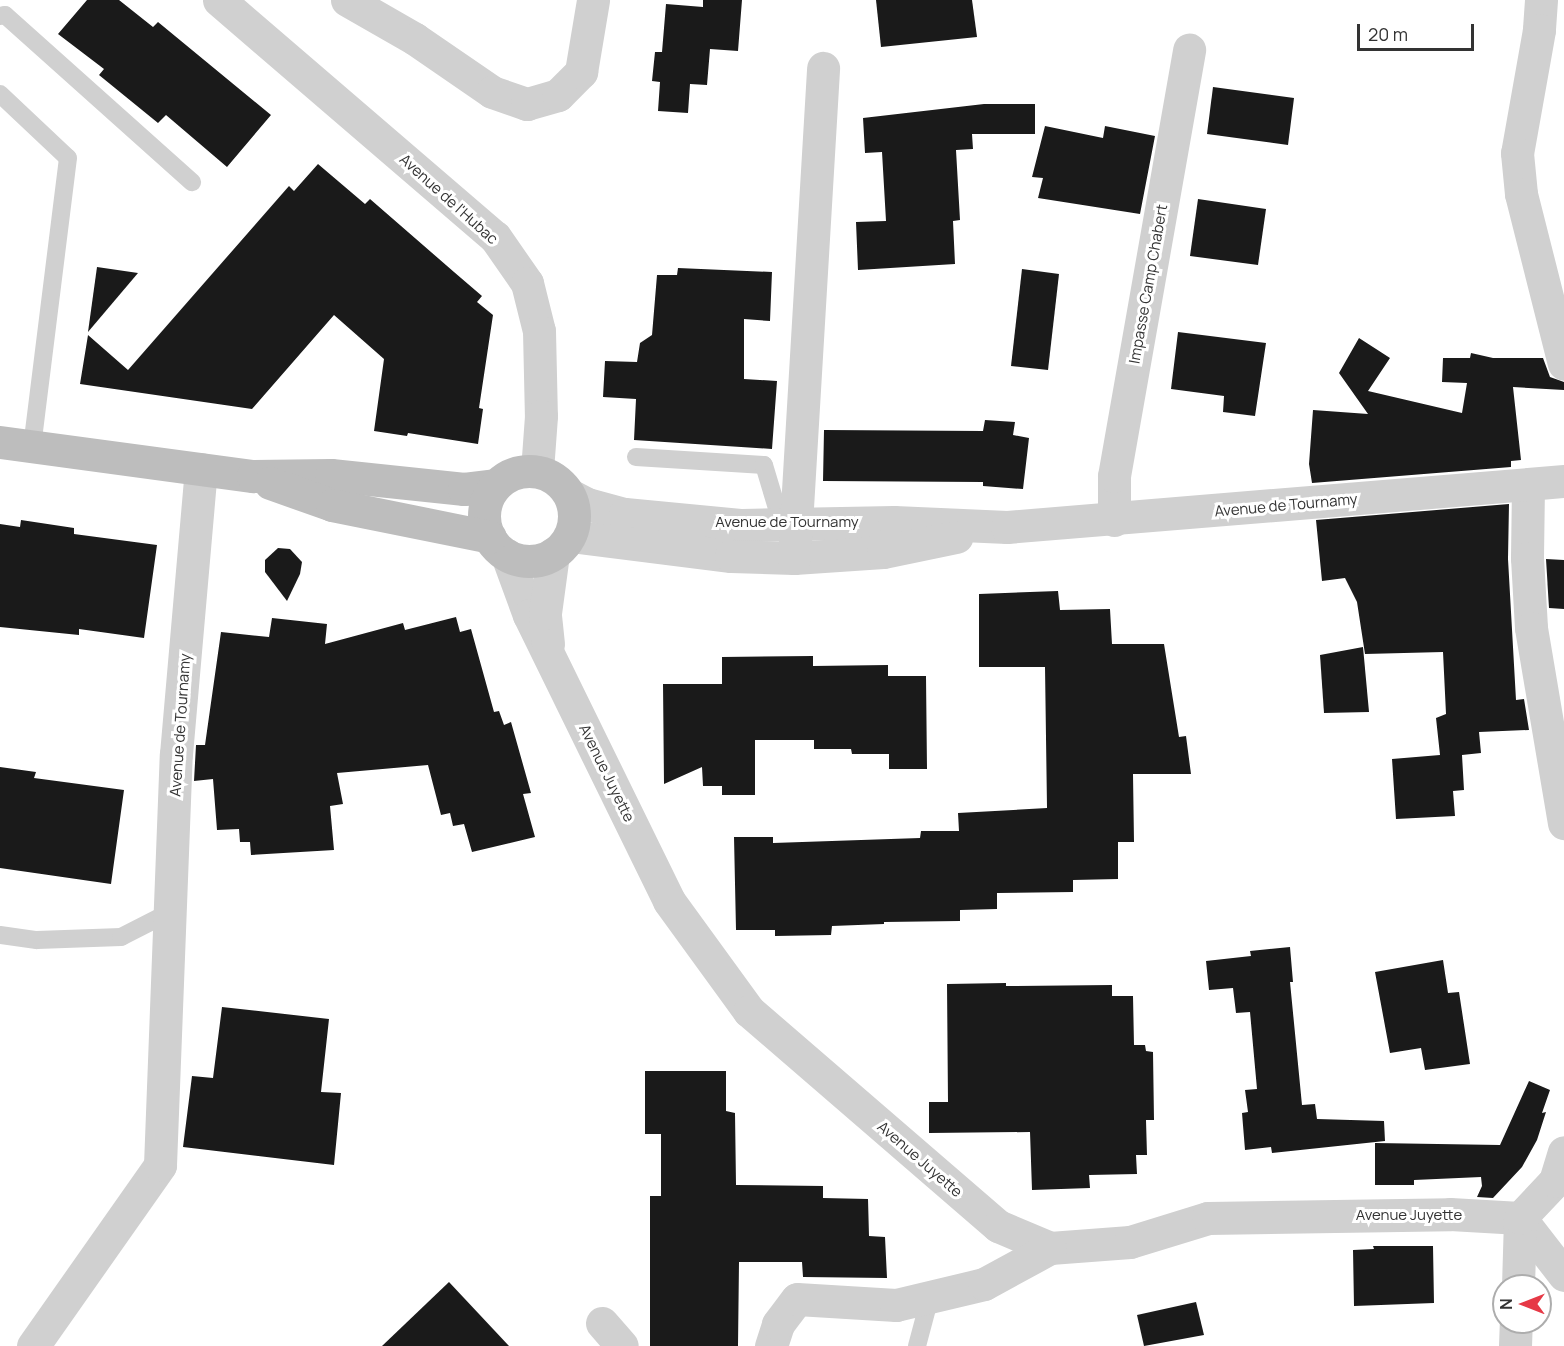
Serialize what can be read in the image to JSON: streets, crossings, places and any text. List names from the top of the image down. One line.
{"streets":{"street":["Avenue de l'Hubac","Impasse Camp Chabert","Avenue de Tournamy","Avenue Juyette"]},"crossings":[["Avenue de l'Hubac","Avenue de Tournamy"],["Avenue de l'Hubac","Avenue Juyette"],["Impasse Camp Chabert","Avenue de Tournamy"],["Avenue de Tournamy","Avenue Juyette"]],"scale_bar":"20 m","north":"left"}
